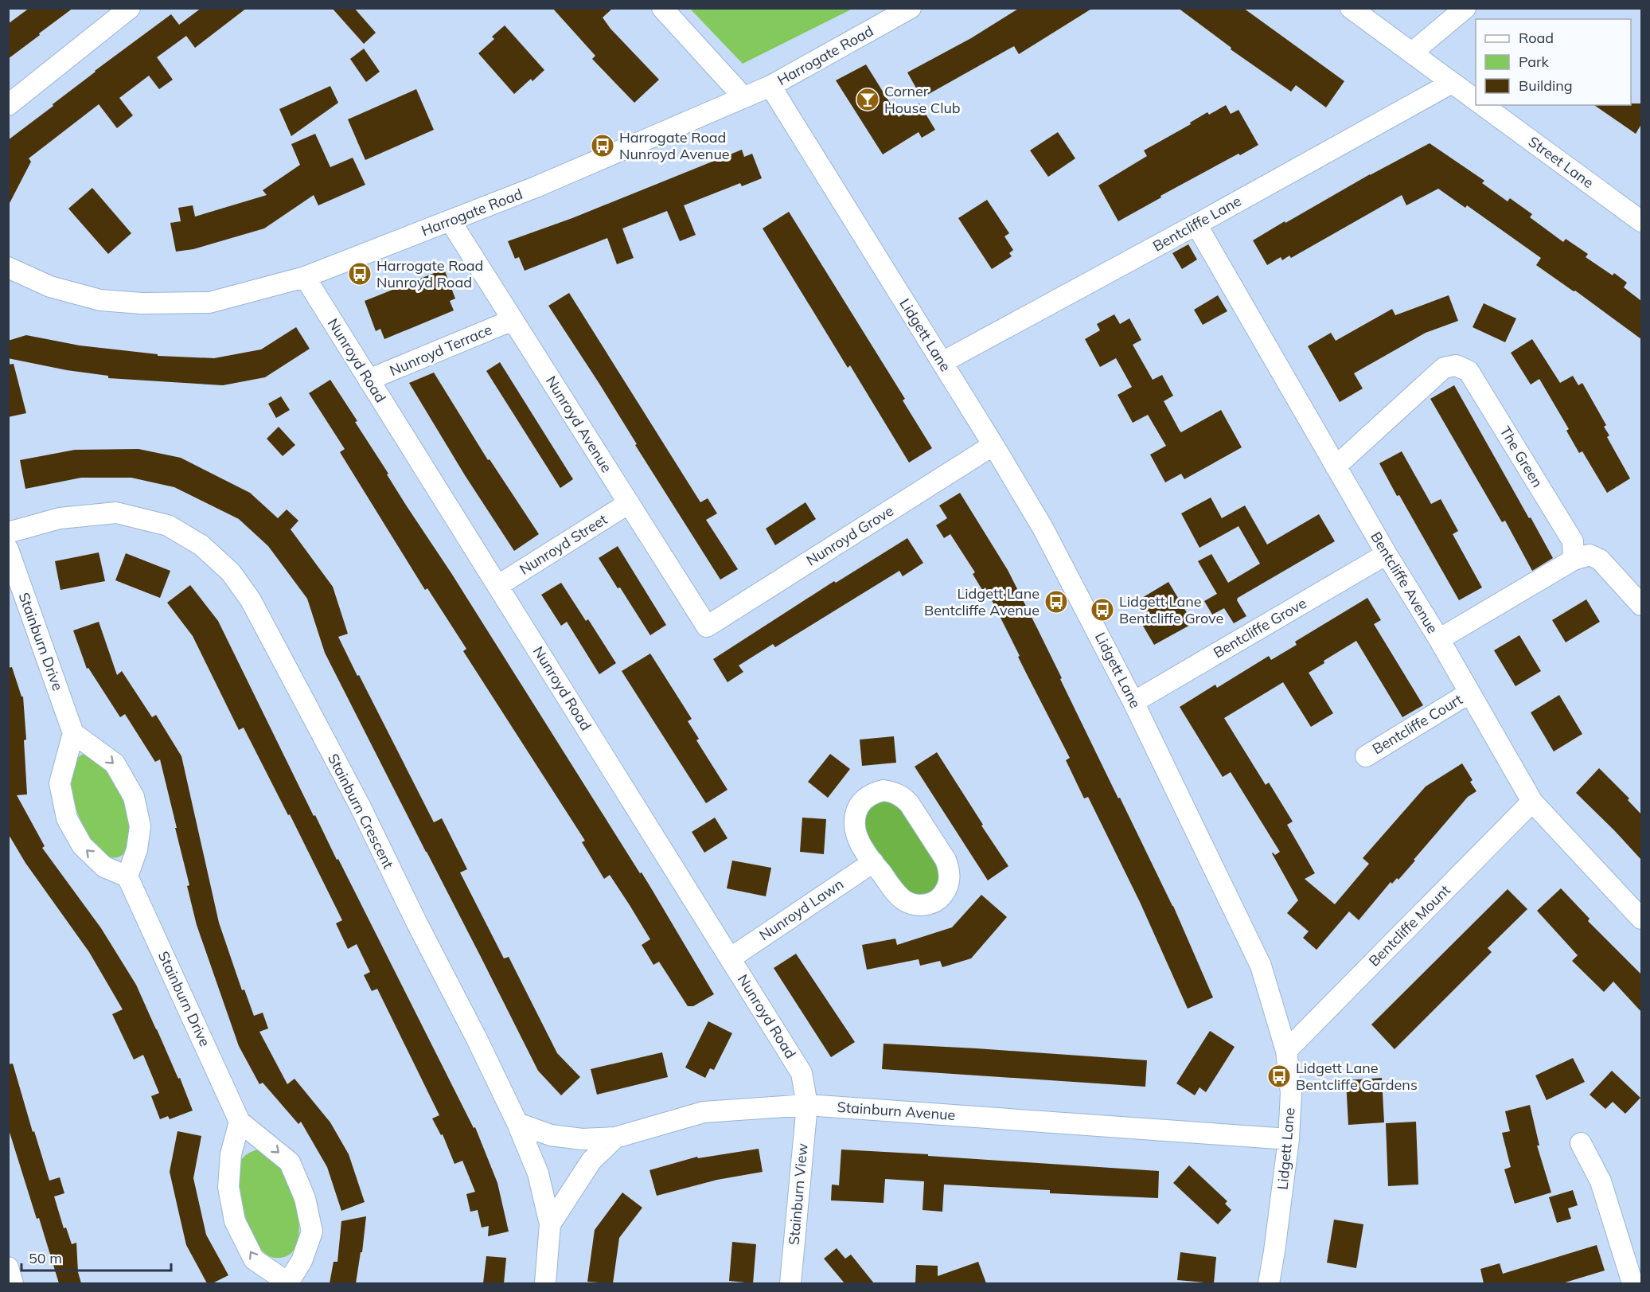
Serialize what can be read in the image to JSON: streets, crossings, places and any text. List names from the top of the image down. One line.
{"streets":{"street":["Harrogate Road","Street Lane","Bentcliffe Lane","Lidgett Lane","Nunroyd Terrace","Nunroyd Road","Nunroyd Avenue","The Green","Nunroyd Grove","Nunroyd Street","Bentcliffe Avenue","Bentcliffe Grove","Stainburn Drive","Bentcliffe Court","Stainburn Crescent","Nunroyd Lawn","Bentcliffe Mount","Stainburn Avenue","Stainburn View"]},"crossings":[["Harrogate Road","Lidgett Lane"],["Harrogate Road","Nunroyd Road"],["Harrogate Road","Nunroyd Avenue"],["Bentcliffe Lane","Lidgett Lane"],["Bentcliffe Lane","Bentcliffe Avenue"],["Lidgett Lane","Nunroyd Grove"],["Lidgett Lane","Bentcliffe Grove"],["Lidgett Lane","Bentcliffe Mount"],["Lidgett Lane","Stainburn Avenue"],["Nunroyd Terrace","Nunroyd Road"],["Nunroyd Terrace","Nunroyd Avenue"],["Nunroyd Road","Nunroyd Street"],["Nunroyd Road","Nunroyd Lawn"],["Nunroyd Road","Stainburn Avenue"],["Nunroyd Road","Stainburn View"],["Nunroyd Avenue","Nunroyd Grove"],["Nunroyd Avenue","Nunroyd Street"],["The Green","Bentcliffe Avenue"],["Bentcliffe Avenue","Bentcliffe Grove"],["Bentcliffe Avenue","Bentcliffe Court"],["Bentcliffe Avenue","Bentcliffe Mount"],["Stainburn Crescent","Stainburn Avenue"],["Stainburn Avenue","Stainburn View"]],"places":{"bar":["Corner House Club"],"bus stop":["Harrogate Road Nunroyd Avenue","Harrogate Road Nunroyd Road","Lidgett Lane Bentcliffe Avenue","Lidgett Lane Bentcliffe Grove","Lidgett Lane Bentcliffe Gardens"]},"legend":["Road","Park","Building"],"scale_bar":"50 m"}
